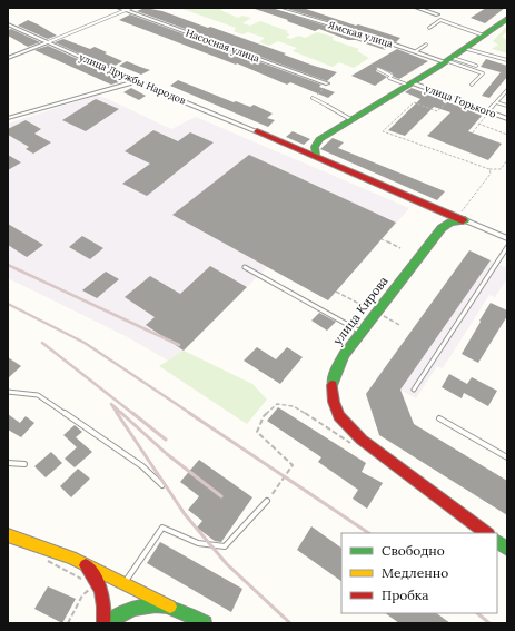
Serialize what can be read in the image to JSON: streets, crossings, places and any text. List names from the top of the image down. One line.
{"streets":{"street":["Ямская улица","Насосная улица","улица Дружбы Народов","улица Горького","улица Кирова"]},"legend":["Свободно","Медленно","Пробка"]}
